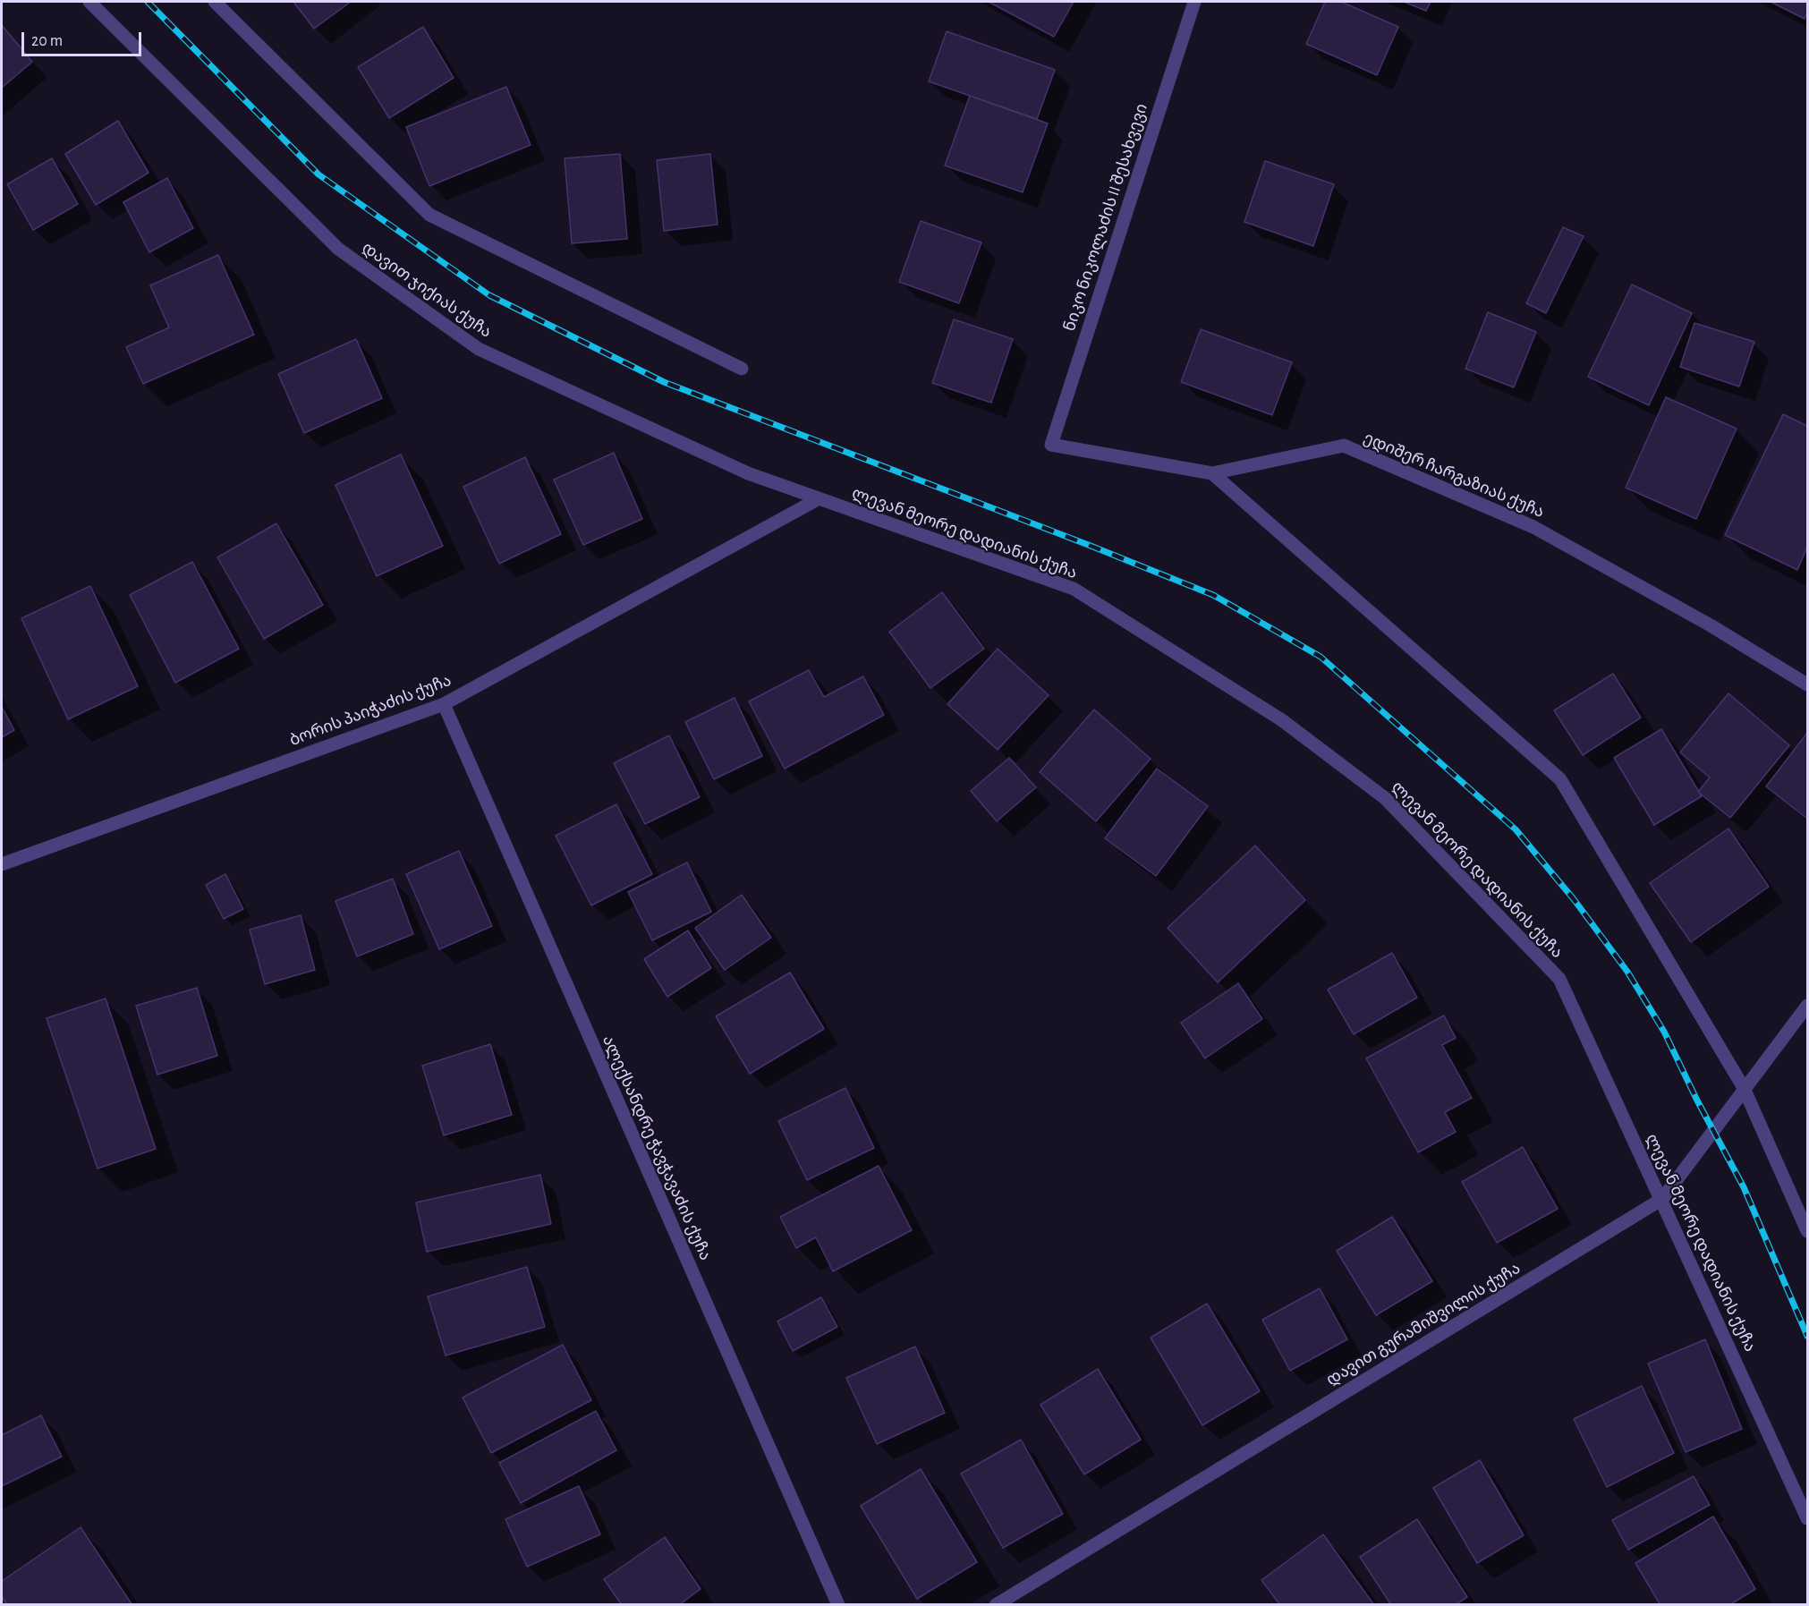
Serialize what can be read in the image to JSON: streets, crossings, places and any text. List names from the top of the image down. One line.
{"streets":{"street":["ნიკო ნიკოლაძის II შესახვევი","დავით ჯიქიას ქუჩა","ედიშერ ჩარგაზიას ქუჩა","ლევან მეორე დადიანის ქუჩა","ბორის პაიჭაძის ქუჩა","ალექსანდრე ჭავჭავაძის ქუჩა","დავით გურამიშვილის ქუჩა"]},"crossings":[["ნიკო ნიკოლაძის II შესახვევი","ედიშერ ჩარგაზიას ქუჩა"],["დავით ჯიქიას ქუჩა","ლევან მეორე დადიანის ქუჩა"],["დავით ჯიქიას ქუჩა","ბორის პაიჭაძის ქუჩა"],["ლევან მეორე დადიანის ქუჩა","ბორის პაიჭაძის ქუჩა"],["ლევან მეორე დადიანის ქუჩა","დავით გურამიშვილის ქუჩა"],["ბორის პაიჭაძის ქუჩა","ალექსანდრე ჭავჭავაძის ქუჩა"]],"scale_bar":"20 m"}
